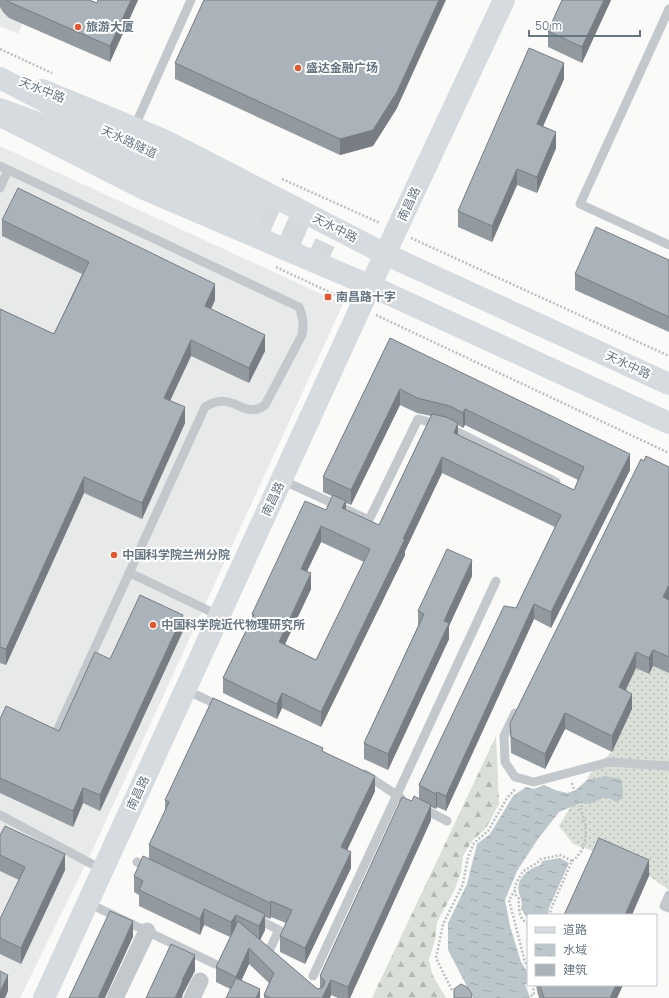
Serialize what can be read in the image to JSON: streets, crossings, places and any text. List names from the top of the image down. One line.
{"streets":{"main road":["天水中路","天水路隧道","南昌路"]},"crossings":[["天水中路","南昌路"]],"places":{"other":["旅游大厦","盛达金融广场","中国科学院兰州分院","中国科学院近代物理研究所"],"transit":["南昌路十字"]},"legend":["道路","水域","建筑"],"scale_bar":"50 m"}
